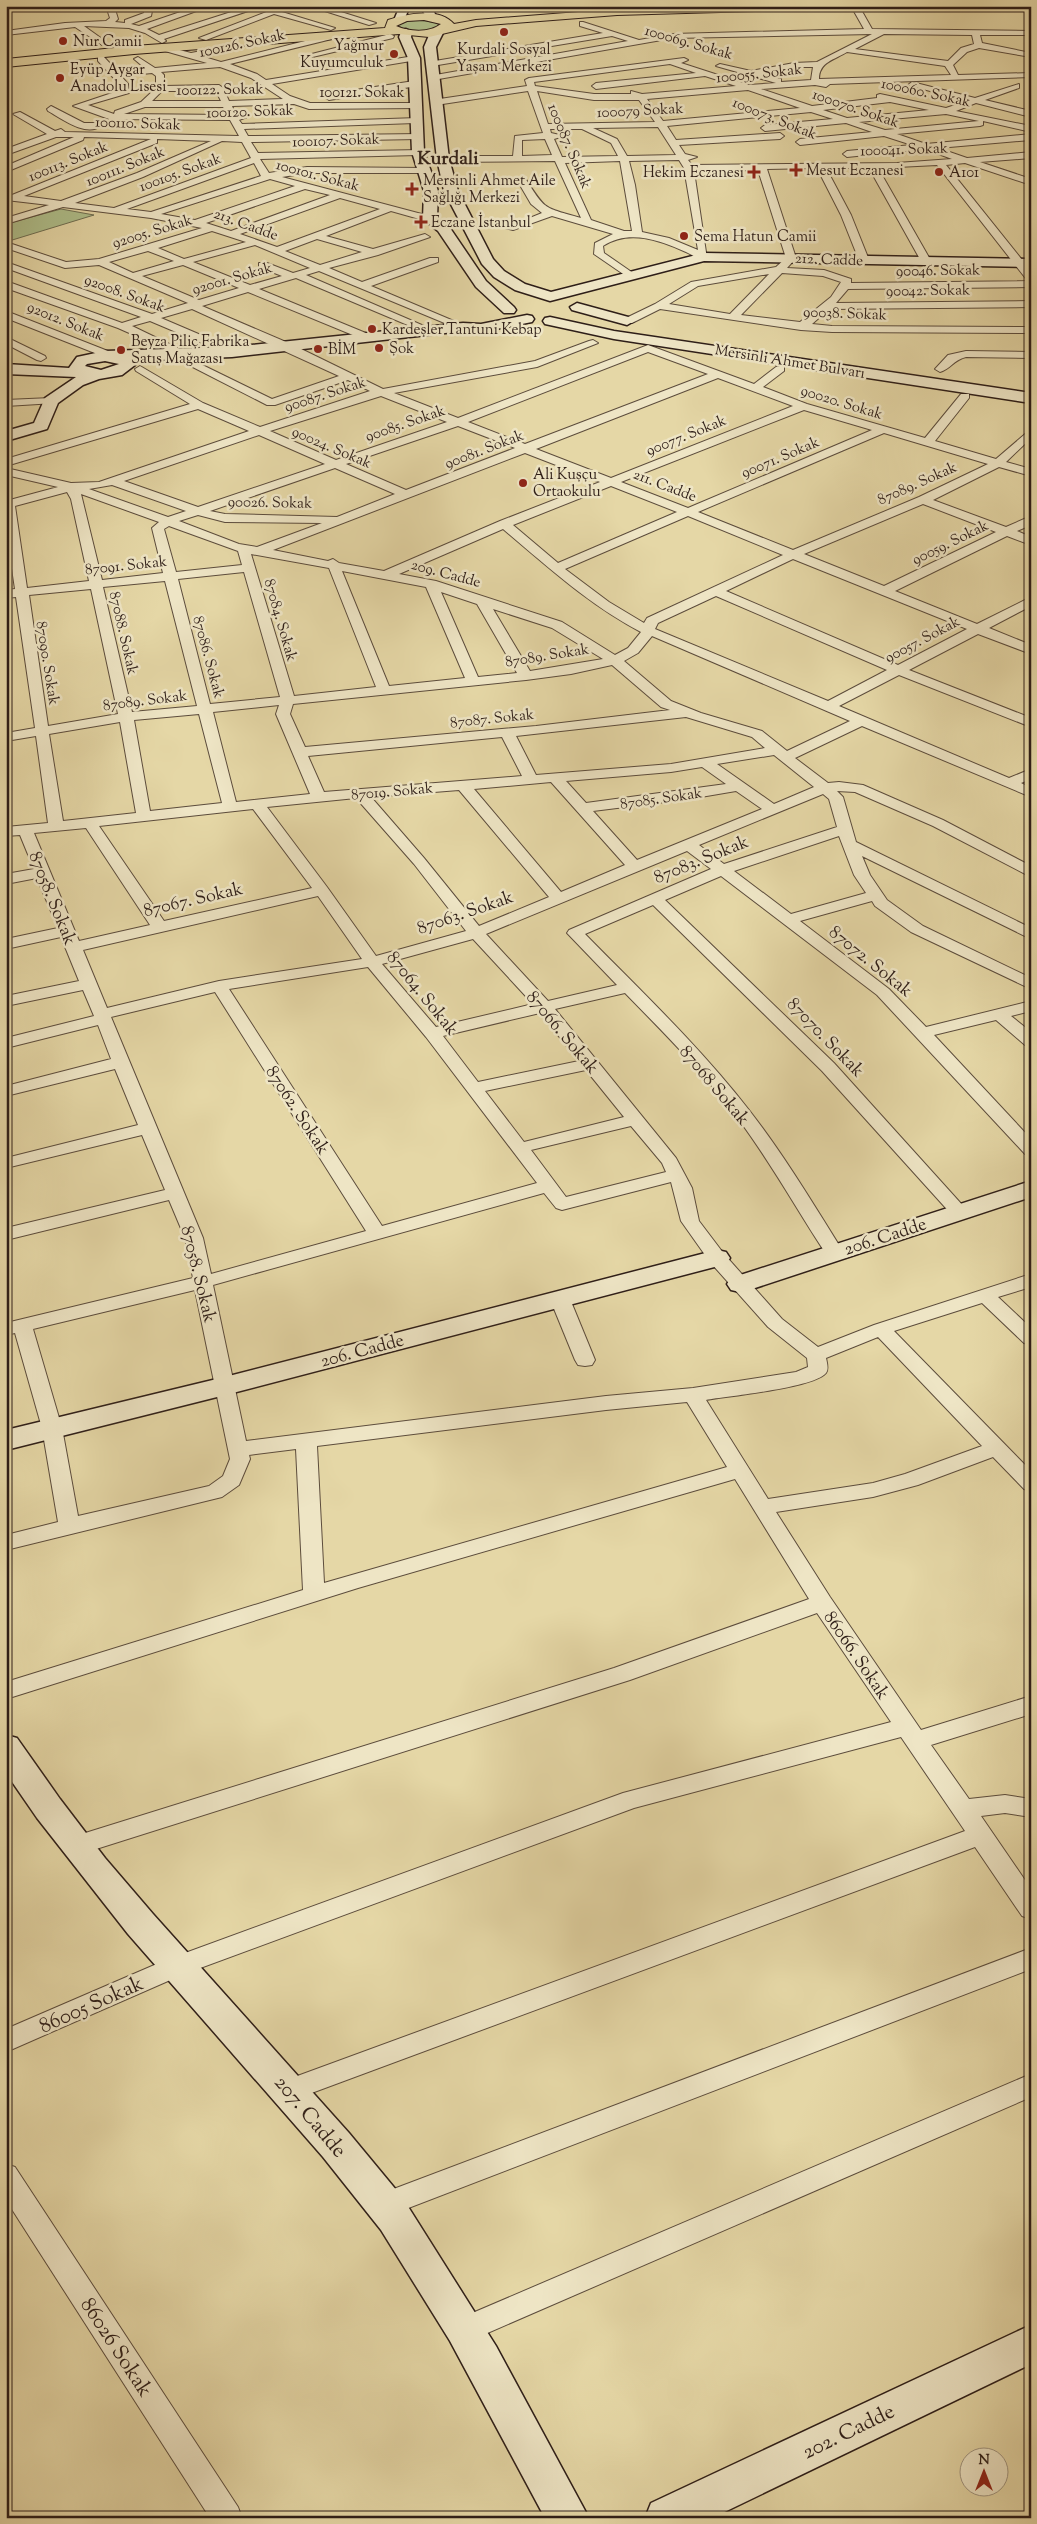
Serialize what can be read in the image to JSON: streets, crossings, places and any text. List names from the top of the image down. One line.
{"streets":{"main road":["212. Cadde","Mersinli Ahmet Bulvarı","206. Cadde","207. Cadde","202. Cadde"],"street":["100069. Sokak","100126. Sokak","100055. Sokak","100122. Sokak","100121. Sokak","100060. Sokak","100070. Sokak","100079 Sokak","100120. Sokak","100073. Sokak","100110. Sokak","100107. Sokak","100087. Sokak","100041. Sokak","100113. Sokak","100111. Sokak","100105. Sokak","100101. Sokak","213. Cadde","92005. Sokak","90046. Sokak","92001. Sokak","90042. Sokak","92008. Sokak","90038. Sokak","92012. Sokak","90087. Sokak","90020. Sokak","90085. Sokak","90077. Sokak","90024. Sokak","90081. Sokak","90071. Sokak","87089. Sokak","211. Cadde","90026. Sokak","90059. Sokak","87091. Sokak","209. Cadde","87084. Sokak","87088. Sokak","90057. Sokak","87086. Sokak","87090. Sokak","87087. Sokak","87019. Sokak","87085. Sokak","87083. Sokak","87058. Sokak","87067. Sokak","87063. Sokak","87072. Sokak","87064. Sokak","87066. Sokak","87070. Sokak","87068 Sokak","87062. Sokak","86066. Sokak","86005 Sokak","86026 Sokak"]},"crossings":[["100069. Sokak","100055. Sokak"],["100069. Sokak","100070. Sokak"],["100126. Sokak","100110. Sokak"],["100055. Sokak","100060. Sokak"],["100055. Sokak","100070. Sokak"],["100055. Sokak","100087. Sokak"],["100122. Sokak","100121. Sokak"],["100122. Sokak","100120. Sokak"],["100122. Sokak","100101. Sokak"],["100121. Sokak","100120. Sokak"],["100060. Sokak","100079 Sokak"],["100070. Sokak","100079 Sokak"],["100070. Sokak","100041. Sokak"],["100079 Sokak","100073. Sokak"],["100079 Sokak","100087. Sokak"],["100120. Sokak","100110. Sokak"],["100120. Sokak","100101. Sokak"],["100073. Sokak","100041. Sokak"],["100110. Sokak","100113. Sokak"],["100110. Sokak","100111. Sokak"],["100110. Sokak","100101. Sokak"],["100107. Sokak","100105. Sokak"],["100107. Sokak","100101. Sokak"],["100113. Sokak","213. Cadde"],["100111. Sokak","213. Cadde"],["100105. Sokak","100101. Sokak"],["100105. Sokak","213. Cadde"],["213. Cadde","92005. Sokak"],["213. Cadde","92001. Sokak"],["92005. Sokak","211. Cadde"],["92001. Sokak","92008. Sokak"],["92001. Sokak","211. Cadde"],["90087. Sokak","90024. Sokak"],["90087. Sokak","211. Cadde"],["90087. Sokak","90026. Sokak"],["90087. Sokak","209. Cadde"],["90087. Sokak","87088. Sokak"],["90087. Sokak","87090. Sokak"],["90020. Sokak","90085. Sokak"],["90020. Sokak","90077. Sokak"],["90020. Sokak","90081. Sokak"],["90020. Sokak","90071. Sokak"],["90020. Sokak","87089. Sokak"],["90085. Sokak","90024. Sokak"],["90085. Sokak","211. Cadde"],["90085. Sokak","90026. Sokak"],["90085. Sokak","209. Cadde"],["90085. Sokak","87086. Sokak"],["90077. Sokak","211. Cadde"],["90077. Sokak","209. Cadde"],["90024. Sokak","90081. Sokak"],["90081. Sokak","211. Cadde"],["90081. Sokak","90026. Sokak"],["90081. Sokak","209. Cadde"],["90071. Sokak","211. Cadde"],["87089. Sokak","211. Cadde"],["87089. Sokak","209. Cadde"],["87089. Sokak","87084. Sokak"],["87089. Sokak","87088. Sokak"],["87089. Sokak","87086. Sokak"],["87089. Sokak","87090. Sokak"],["211. Cadde","90059. Sokak"],["211. Cadde","90057. Sokak"],["87091. Sokak","87084. Sokak"],["87091. Sokak","87088. Sokak"],["87091. Sokak","87086. Sokak"],["87091. Sokak","87090. Sokak"],["209. Cadde","87084. Sokak"],["209. Cadde","87088. Sokak"],["209. Cadde","87086. Sokak"],["209. Cadde","87087. Sokak"],["209. Cadde","87019. Sokak"],["209. Cadde","87063. Sokak"],["87088. Sokak","87019. Sokak"],["87086. Sokak","87019. Sokak"],["87090. Sokak","87019. Sokak"],["87019. Sokak","87058. Sokak"],["87019. Sokak","87064. Sokak"],["87019. Sokak","87066. Sokak"],["87083. Sokak","87072. Sokak"],["87083. Sokak","87070. Sokak"],["87083. Sokak","87068 Sokak"],["87058. Sokak","87067. Sokak"],["87058. Sokak","87063. Sokak"],["87058. Sokak","206. Cadde"],["87067. Sokak","87064. Sokak"],["87063. Sokak","87072. Sokak"],["87063. Sokak","87064. Sokak"],["87063. Sokak","87066. Sokak"],["87063. Sokak","87062. Sokak"],["87066. Sokak","206. Cadde"],["87070. Sokak","206. Cadde"],["87068 Sokak","206. Cadde"],["86066. Sokak","86005 Sokak"],["86005 Sokak","207. Cadde"]],"districts":["Kurdali"],"places":{"other":["Kurdali Sosyal Yaşam Merkezi","Nur Camii","Yağmur Kuyumculuk","Eyüp Aygar Anadolu Lisesi","A101","Sema Hatun Camii","Kardeşler Tantuni Kebap","Şok","BİM","Beyza Piliç Fabrika Satış Mağazası","Ali Kuşçu Ortaokulu"],"health":["Mesut Eczanesi","Hekim Eczanesi","Mersinli Ahmet Aile Sağlığı Merkezi","Eczane İstanbul"]},"north":"top"}
